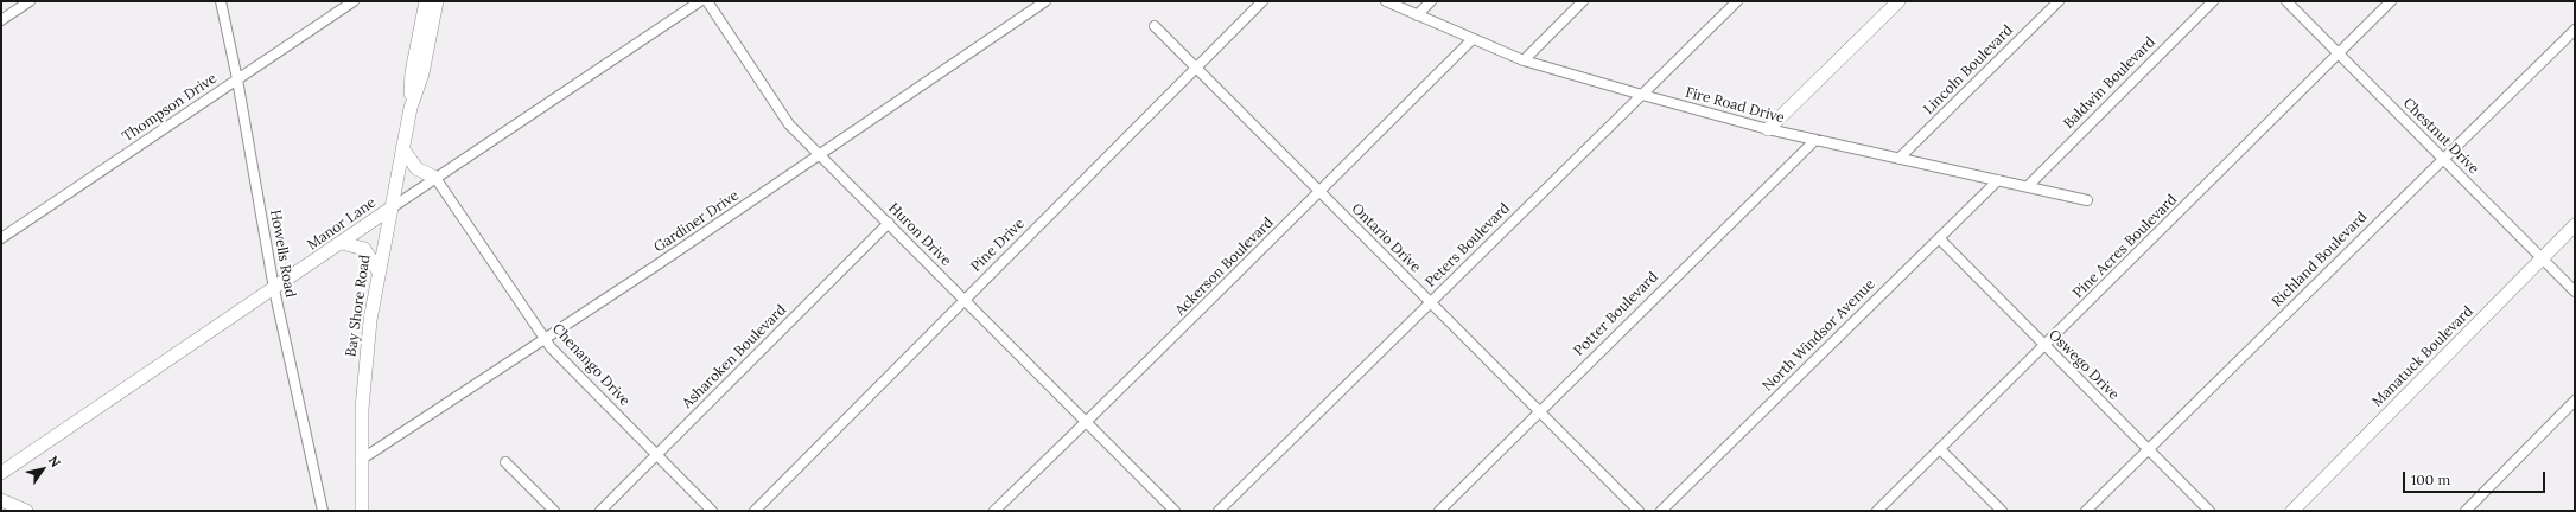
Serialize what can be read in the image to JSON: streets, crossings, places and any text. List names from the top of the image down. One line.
{"streets":{"street":["Lincoln Boulevard","Baldwin Boulevard","Fire Road Drive","Thompson Drive","Chestnut Drive","Gardiner Drive","Manor Lane","Huron Drive","Ontario Drive","Pine Drive","Peters Boulevard","Pine Acres Boulevard","Howells Road","Richland Boulevard","Ackerson Boulevard","Bay Shore Road","Potter Boulevard","North Windsor Avenue","Asharoken Boulevard","Manatuck Boulevard","Chenango Drive","Oswego Drive"]},"crossings":[["Lincoln Boulevard","Fire Road Drive"],["Baldwin Boulevard","Fire Road Drive"],["Fire Road Drive","Peters Boulevard"],["Fire Road Drive","Ackerson Boulevard"],["Fire Road Drive","Potter Boulevard"],["Fire Road Drive","North Windsor Avenue"],["Thompson Drive","Howells Road"],["Chestnut Drive","Pine Acres Boulevard"],["Chestnut Drive","Richland Boulevard"],["Chestnut Drive","Manatuck Boulevard"],["Gardiner Drive","Huron Drive"],["Gardiner Drive","Bay Shore Road"],["Gardiner Drive","Chenango Drive"],["Manor Lane","Howells Road"],["Manor Lane","Bay Shore Road"],["Manor Lane","Chenango Drive"],["Huron Drive","Pine Drive"],["Huron Drive","Ackerson Boulevard"],["Huron Drive","Asharoken Boulevard"],["Ontario Drive","Pine Drive"],["Ontario Drive","Peters Boulevard"],["Ontario Drive","Ackerson Boulevard"],["Ontario Drive","Potter Boulevard"],["Pine Acres Boulevard","Oswego Drive"],["Richland Boulevard","Oswego Drive"],["North Windsor Avenue","Oswego Drive"],["Asharoken Boulevard","Chenango Drive"]],"scale_bar":"100 m","north":"top right"}
